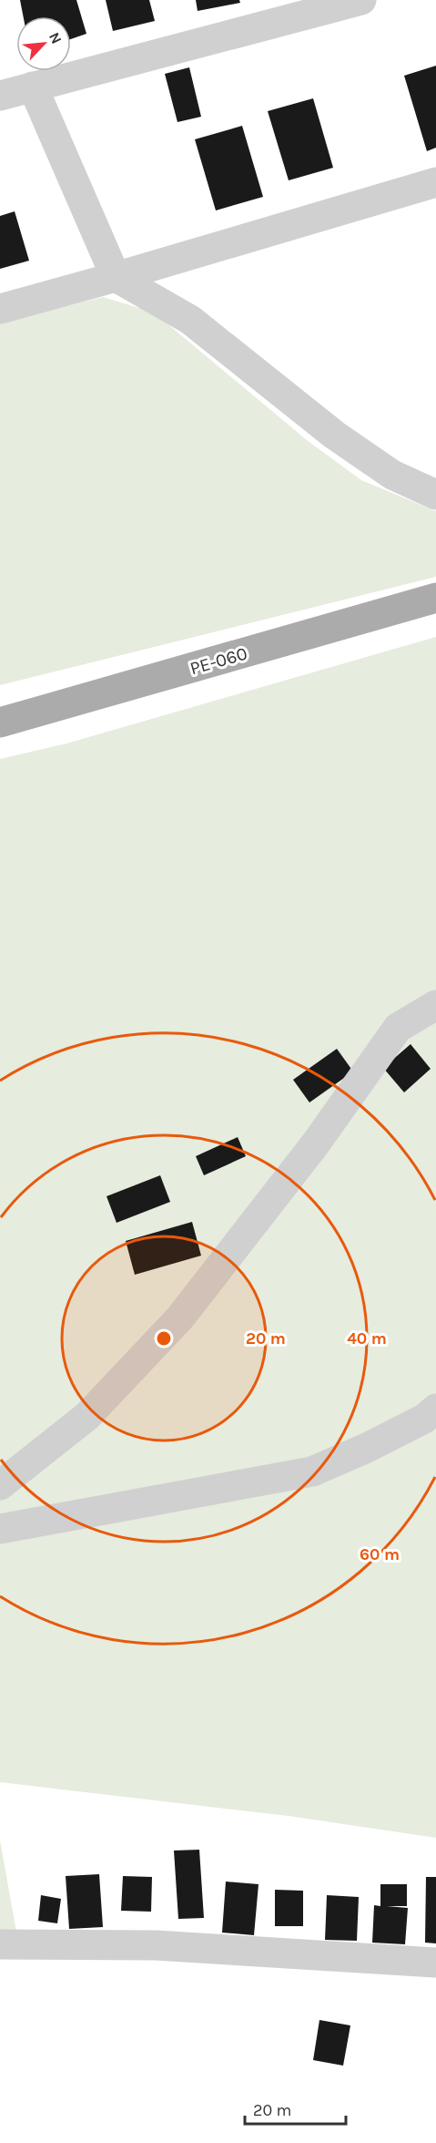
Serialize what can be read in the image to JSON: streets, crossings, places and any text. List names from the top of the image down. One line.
{"streets":{"main road":["PE-060"]},"scale_bar":"20 m","north":"top right","rings":["20 m","40 m","60 m"]}
